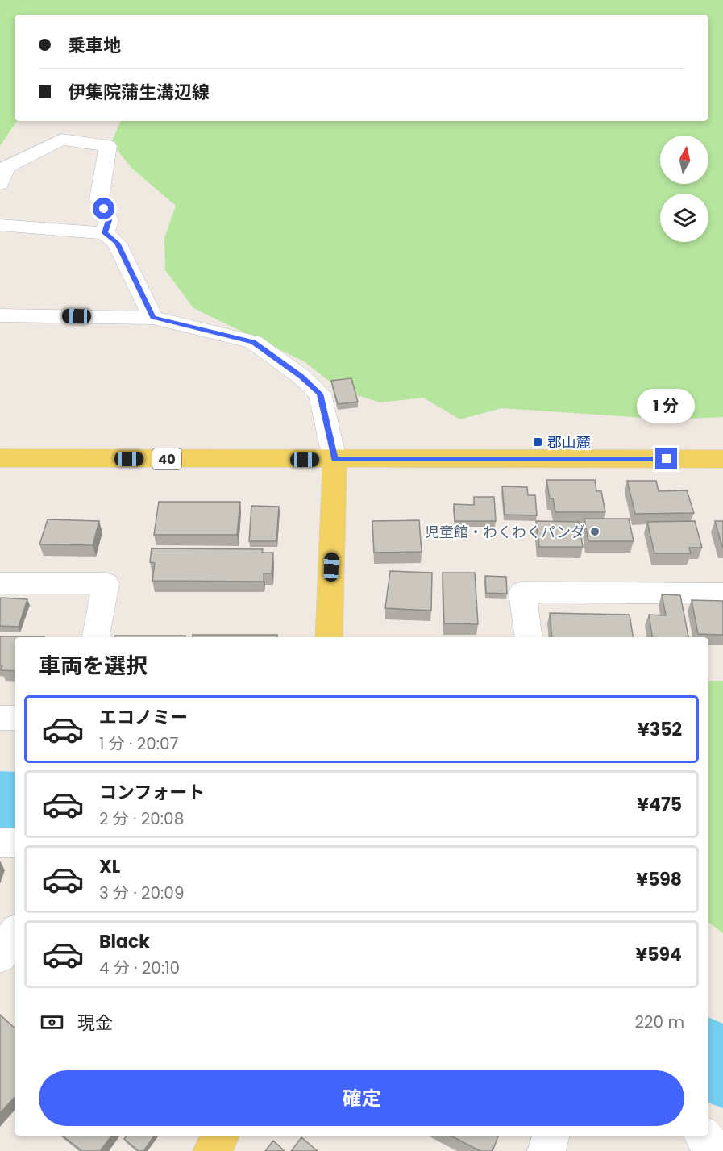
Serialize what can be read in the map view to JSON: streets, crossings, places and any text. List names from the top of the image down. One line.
{"streets":{"main road":["40"]},"places":{"transit":["郡山麓"],"other":["児童館・わくわくパンダ"]},"north":"top","page":{"banner":["乗車地","伊集院蒲生溝辺線"],"bubble":"1 分","heading":"車両を選択","list":[{"name":"エコノミー","note":"1 分 · 20:07","value":"¥352"},{"name":"コンフォート","note":"2 分 · 20:08","value":"¥475"},{"name":"XL","note":"3 分 · 20:09","value":"¥598"},{"name":"Black","note":"4 分 · 20:10","value":"¥594"}],"pay":["現金","220 m"],"buttons":"確定"}}
